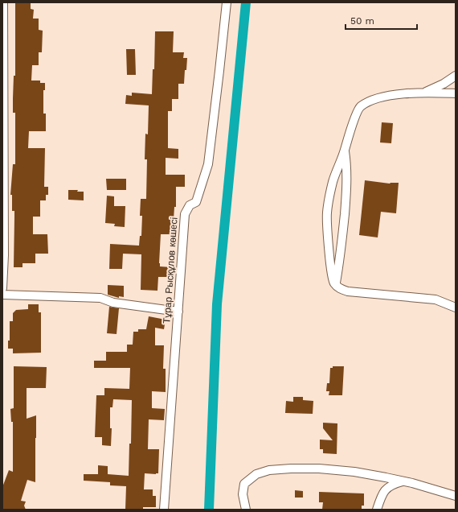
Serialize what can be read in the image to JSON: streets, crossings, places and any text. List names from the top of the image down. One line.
{"streets":{"street":["Тұрар Рысқұлов көшесі"]},"scale_bar":"50 m"}
